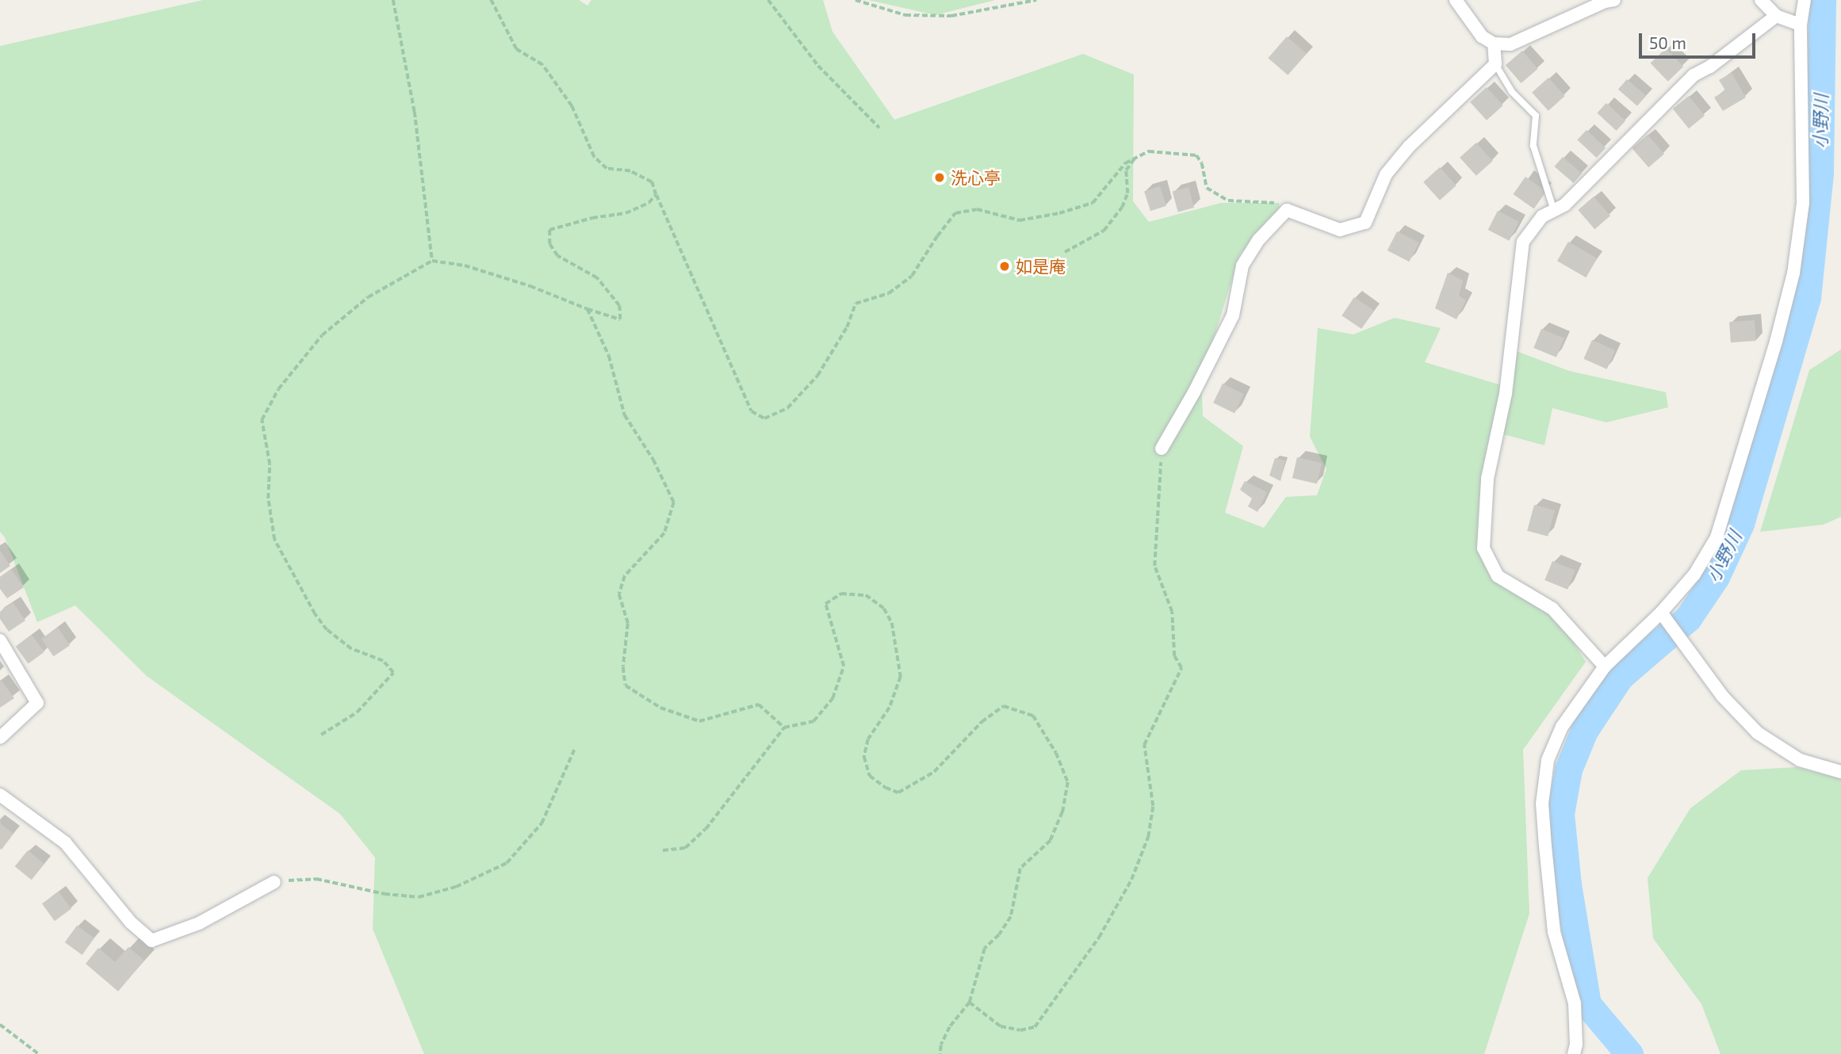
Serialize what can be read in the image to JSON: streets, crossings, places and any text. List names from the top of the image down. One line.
{"water":["小野川"],"places":["洗心亭","如是庵"],"scale_bar":"50 m"}
